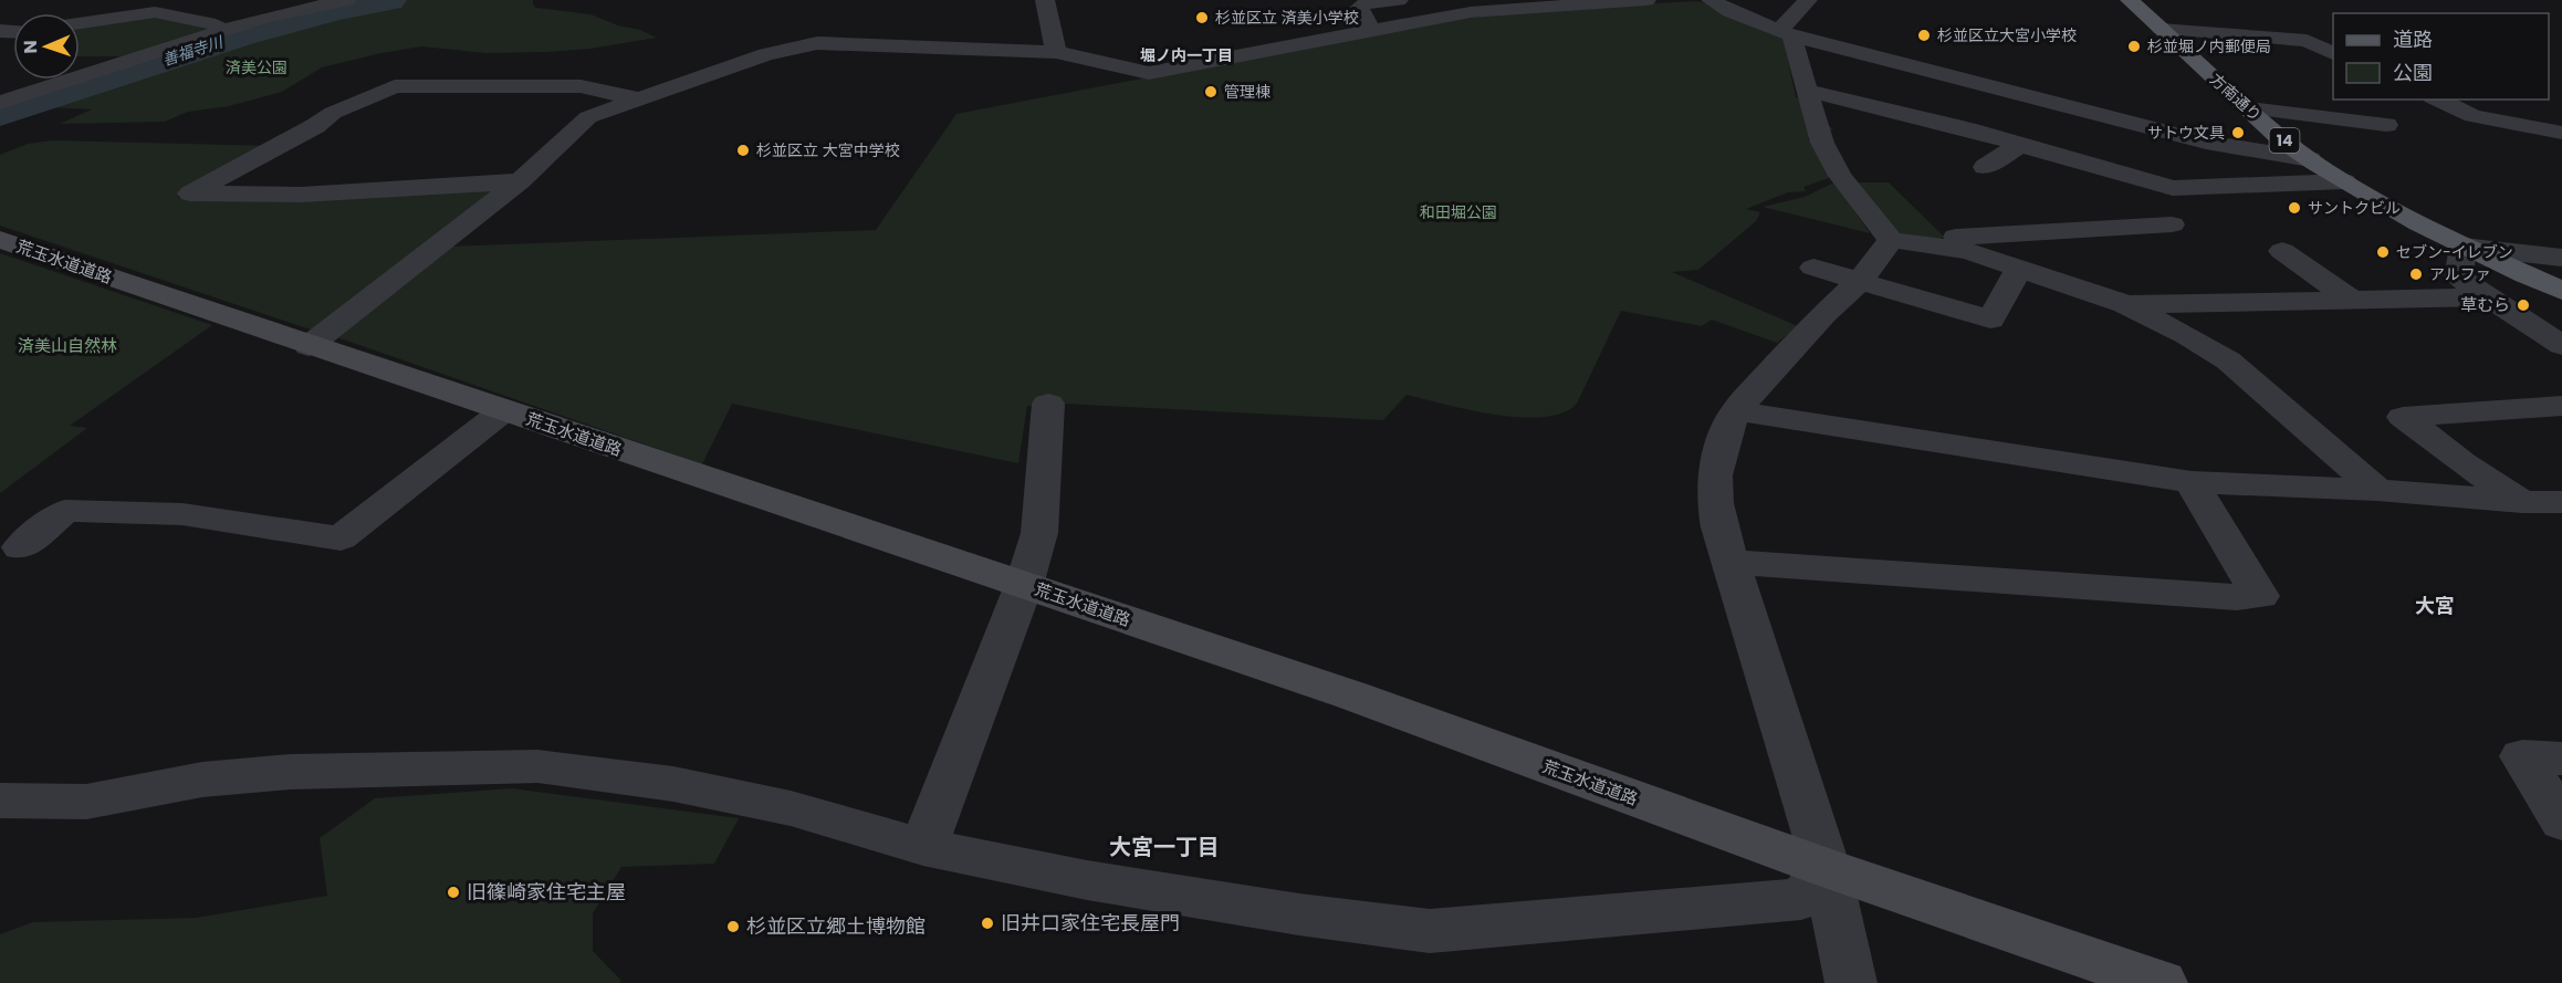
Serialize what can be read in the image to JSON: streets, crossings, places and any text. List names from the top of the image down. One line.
{"streets":{"main road":["方南通り","14","荒玉水道道路"]},"districts":["堀ノ内一丁目","大宮","大宮一丁目"],"water":["善福寺川"],"parks":["済美公園","和田堀公園","済美山自然林"],"places":["杉並区立 済美小学校","杉並区立大宮小学校","杉並堀ノ内郵便局","管理棟","サトウ文具","杉並区立 大宮中学校","サントクビル","セブン-イレブン","アルファ","草むら","旧篠崎家住宅主屋","旧井口家住宅長屋門","杉並区立郷土博物館"],"legend":["道路","公園"],"north":"left"}
